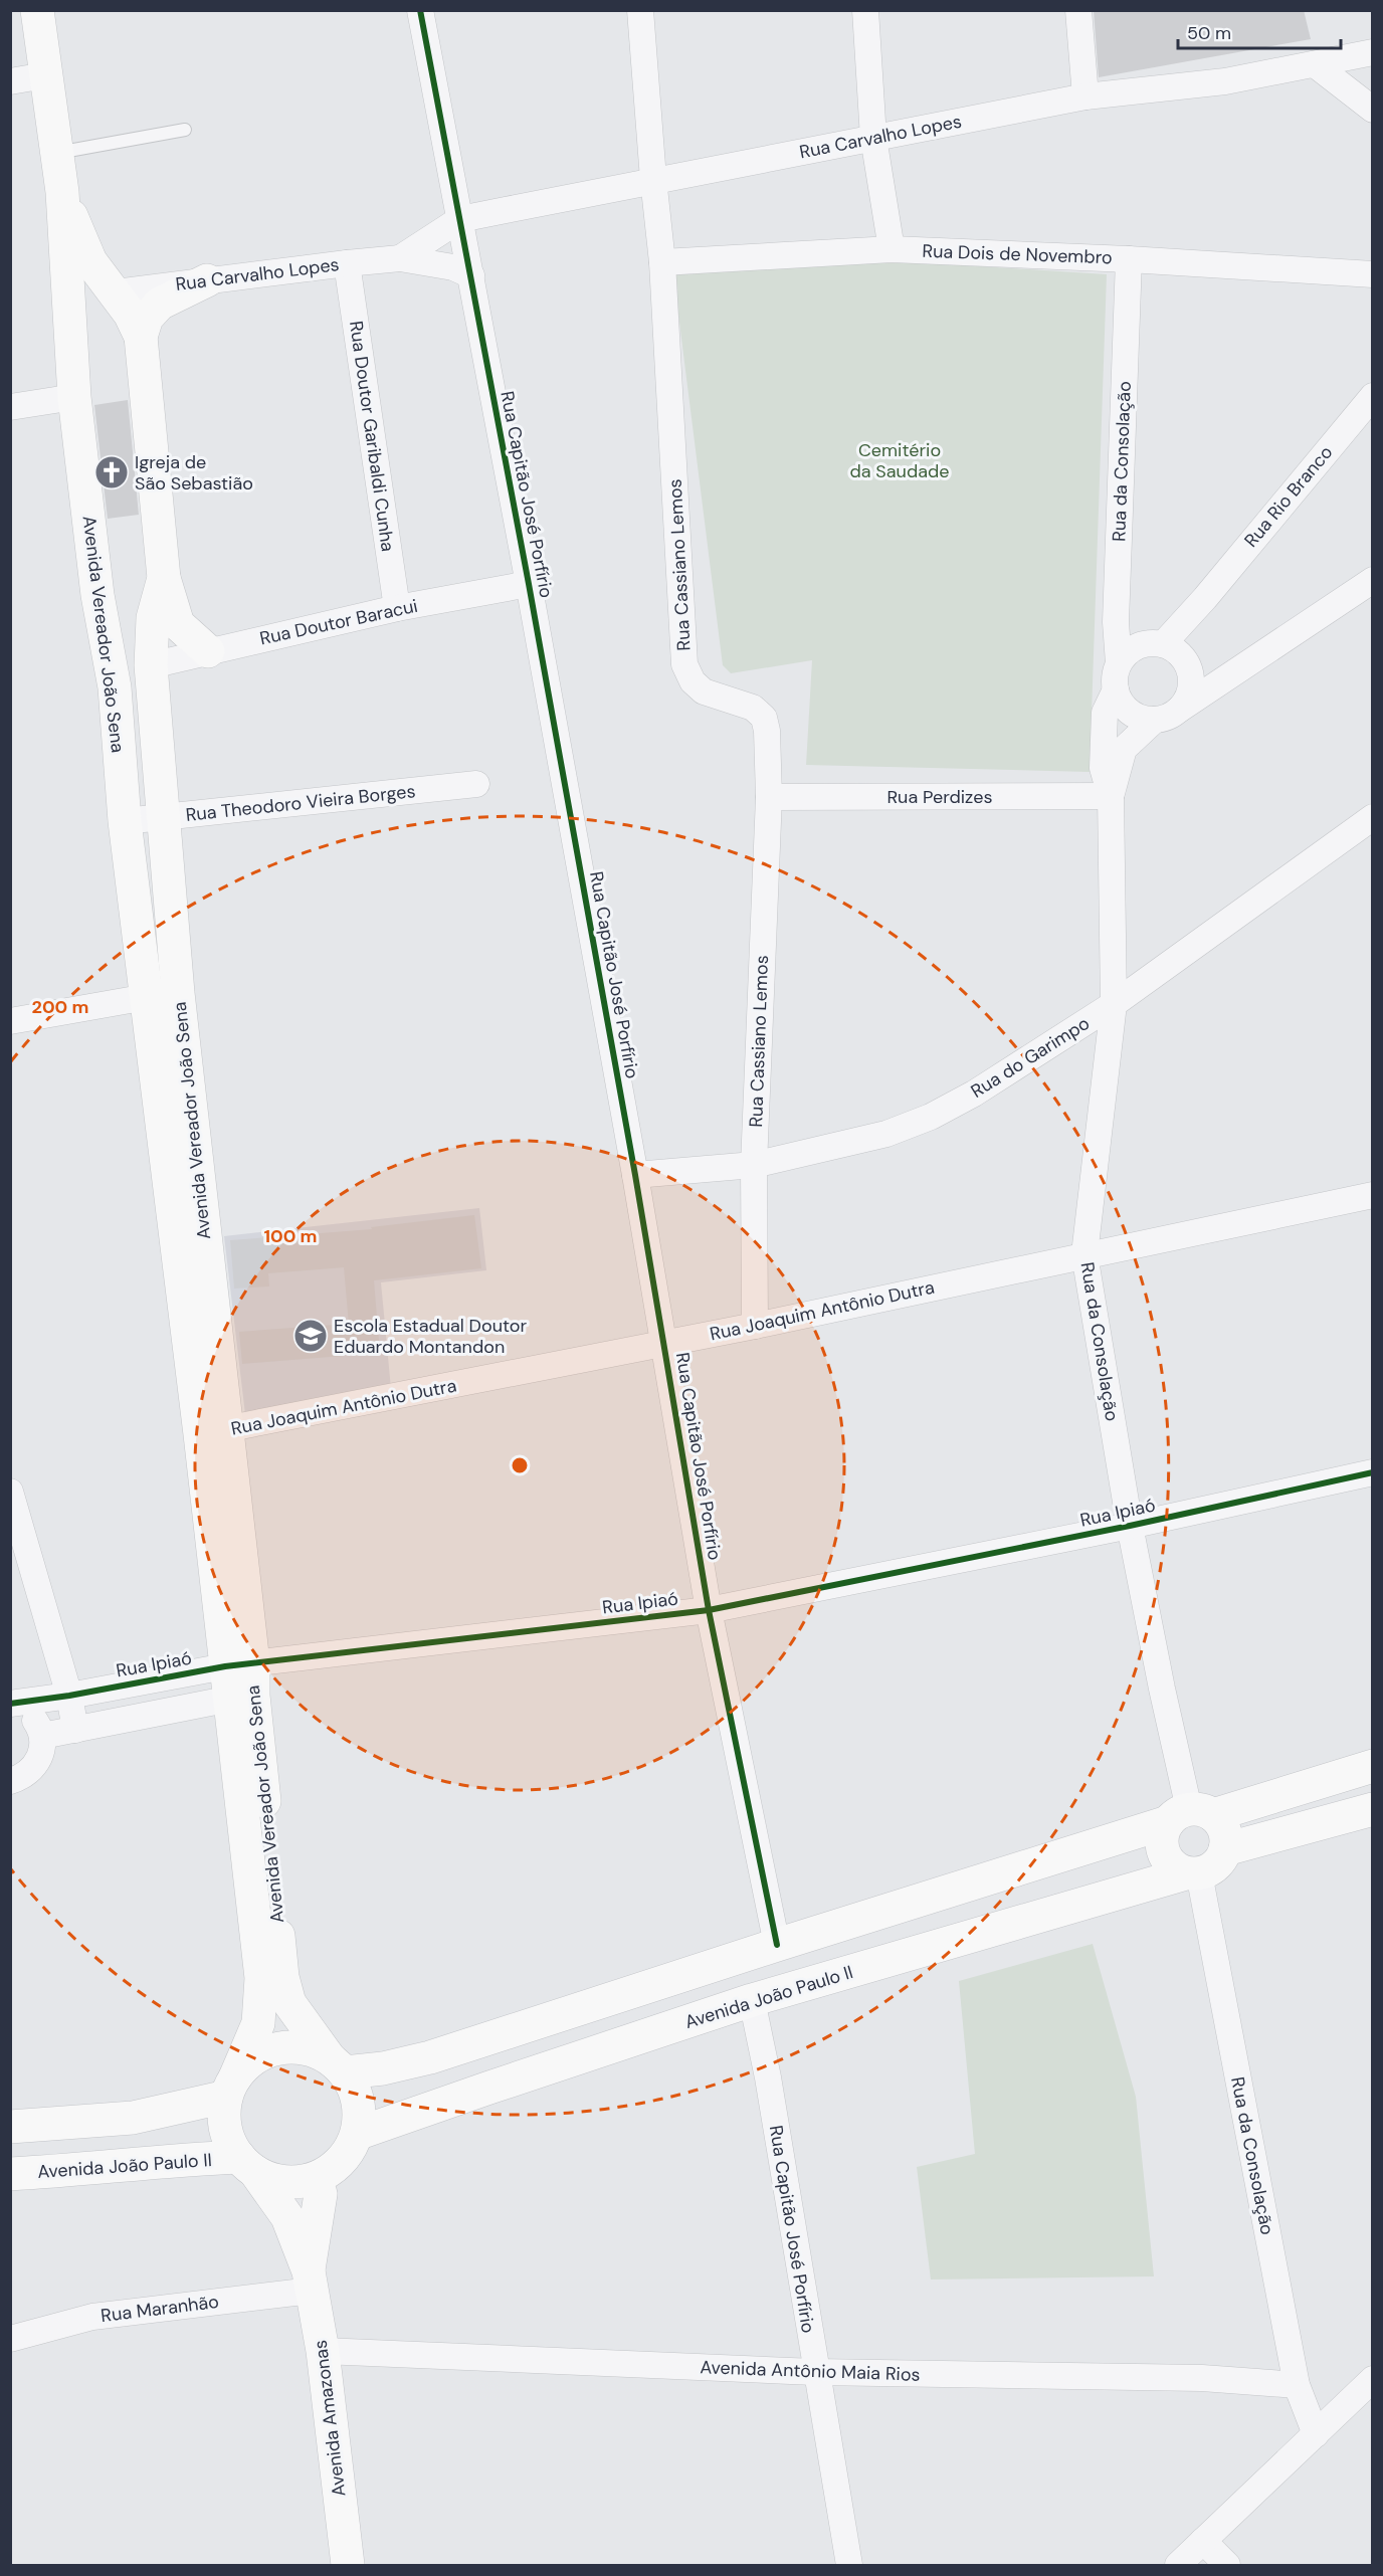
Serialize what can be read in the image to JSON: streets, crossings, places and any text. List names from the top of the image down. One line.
{"streets":{"main road":["Avenida Vereador João Sena","Avenida João Paulo II","Avenida Amazonas"],"street":["Rua Carvalho Lopes","Rua Dois de Novembro","Rua Doutor Garibaldi Cunha","Rua da Consolação","Rua Capitão José Porfírio","Rua Rio Branco","Rua Cassiano Lemos","Rua Doutor Baracui","Rua Perdizes","Rua Theodoro Vieira Borges","Rua do Garimpo","Rua Joaquim Antônio Dutra","Rua Ipiaó","Rua Maranhão","Avenida Antônio Maia Rios"]},"crossings":[["Rua Carvalho Lopes","Rua Doutor Garibaldi Cunha"],["Rua Carvalho Lopes","Rua Capitão José Porfírio"],["Rua Carvalho Lopes","Rua Cassiano Lemos"],["Rua Carvalho Lopes","Avenida Vereador João Sena"],["Rua Dois de Novembro","Rua da Consolação"],["Rua Dois de Novembro","Rua Cassiano Lemos"],["Rua Doutor Garibaldi Cunha","Rua Doutor Baracui"],["Rua da Consolação","Rua Rio Branco"],["Rua da Consolação","Rua Perdizes"],["Rua da Consolação","Rua do Garimpo"],["Rua da Consolação","Rua Joaquim Antônio Dutra"],["Rua da Consolação","Rua Ipiaó"],["Rua da Consolação","Avenida João Paulo II"],["Rua da Consolação","Avenida Antônio Maia Rios"],["Rua Capitão José Porfírio","Rua Doutor Baracui"],["Rua Capitão José Porfírio","Rua do Garimpo"],["Rua Capitão José Porfírio","Rua Joaquim Antônio Dutra"],["Rua Capitão José Porfírio","Rua Ipiaó"],["Rua Capitão José Porfírio","Avenida João Paulo II"],["Rua Capitão José Porfírio","Avenida Antônio Maia Rios"],["Rua Cassiano Lemos","Rua Perdizes"],["Rua Cassiano Lemos","Rua do Garimpo"],["Rua Cassiano Lemos","Rua Joaquim Antônio Dutra"],["Rua Doutor Baracui","Avenida Vereador João Sena"],["Avenida Vereador João Sena","Rua Theodoro Vieira Borges"],["Avenida Vereador João Sena","Rua Joaquim Antônio Dutra"],["Avenida Vereador João Sena","Rua Ipiaó"],["Avenida Vereador João Sena","Avenida João Paulo II"],["Rua Maranhão","Avenida Amazonas"],["Avenida Antônio Maia Rios","Avenida Amazonas"]],"parks":["Cemitério da Saudade"],"places":{"church":["Igreja de São Sebastião"],"school or university":["Escola Estadual Doutor Eduardo Montandon"]},"scale_bar":"50 m","rings":["200 m","100 m"]}
